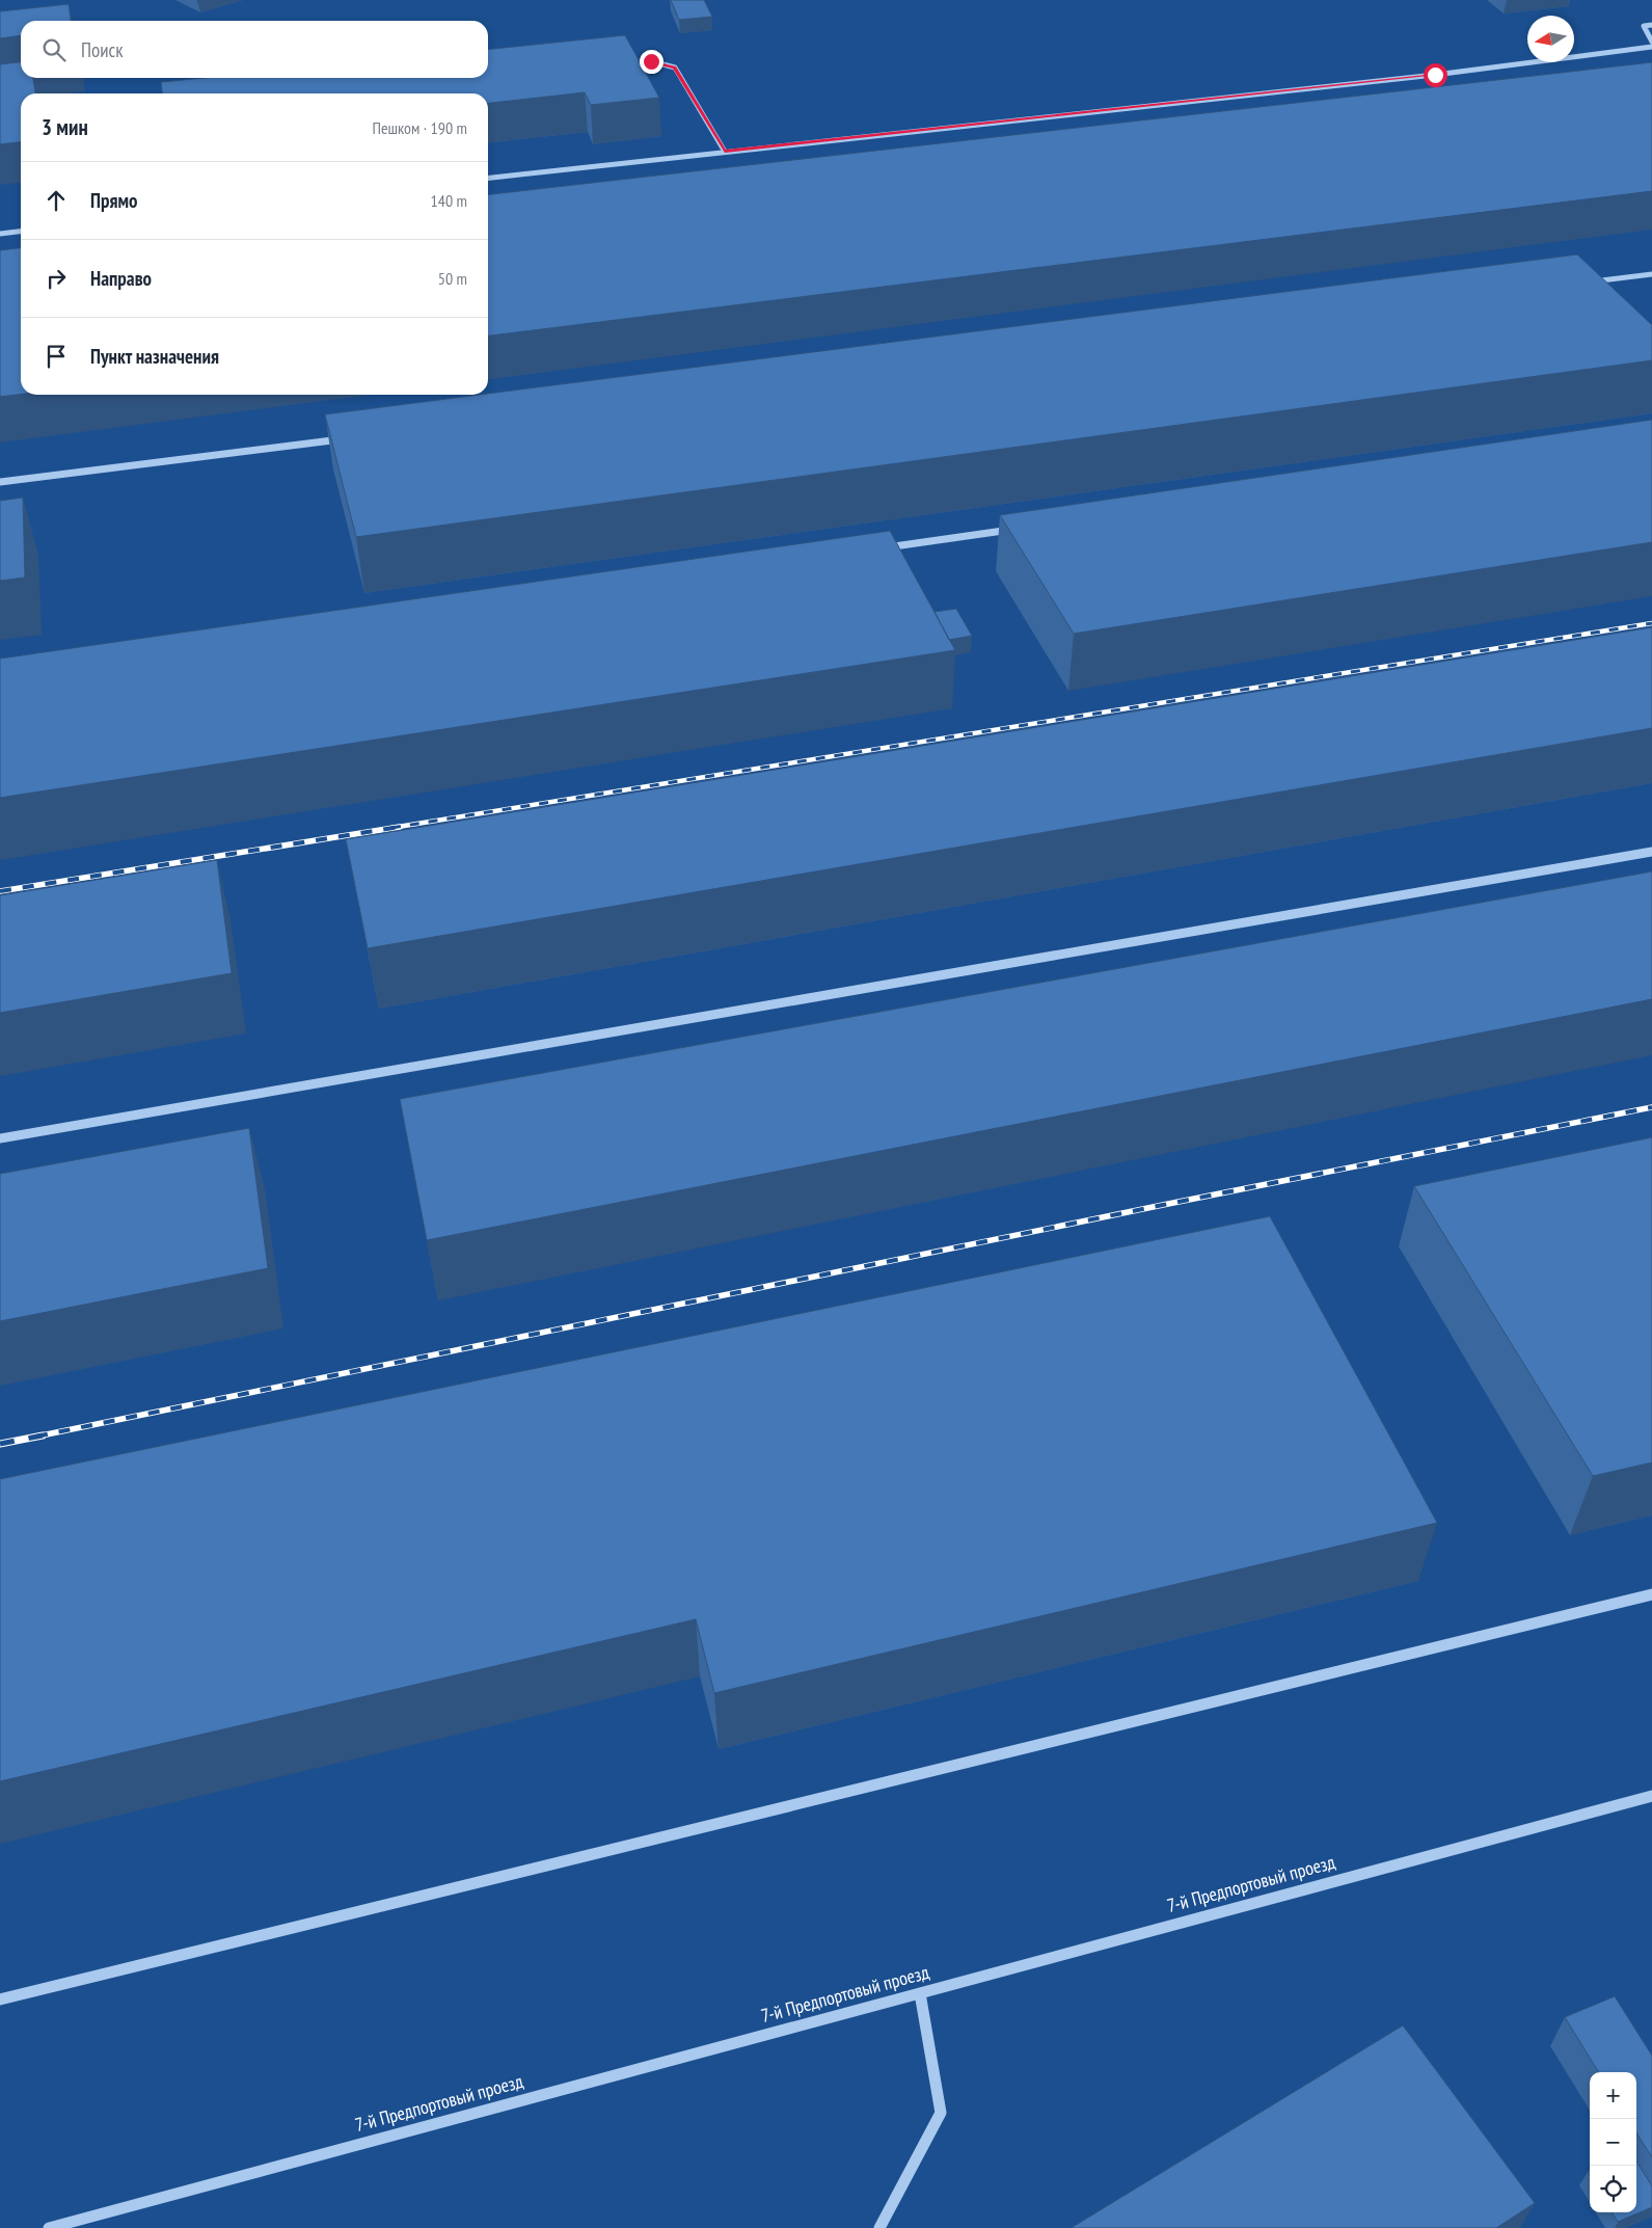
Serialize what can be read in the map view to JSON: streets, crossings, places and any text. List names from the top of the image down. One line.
{"streets":{"street":["7-й Предпортовый проезд"]},"north":"left","page":{"search":"Поиск","heading":["3 мин","Пешком · 190 m"],"list":[["Прямо","140 m"],["Направо","50 m"],"Пункт назначения"],"map_buttons":["+","−"]}}
